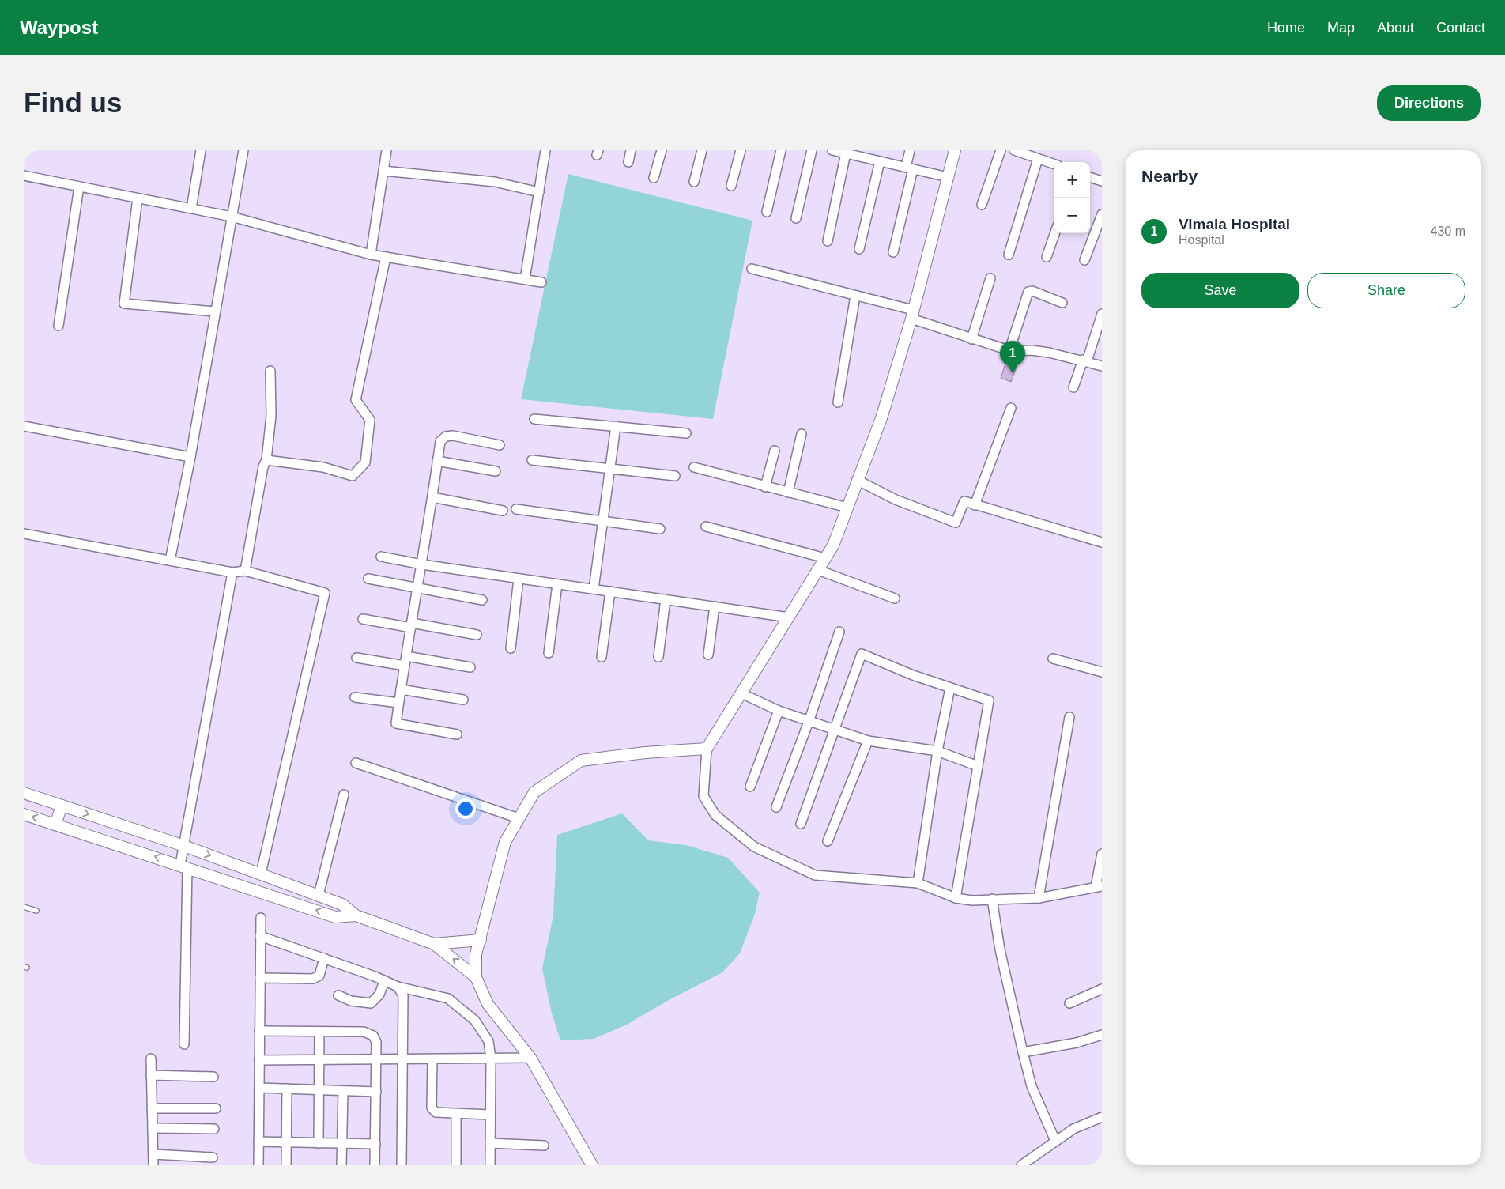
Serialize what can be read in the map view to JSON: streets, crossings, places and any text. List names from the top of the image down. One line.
{"page":{"header":"Waypost","nav":["Home","Map","About","Contact"],"buttons":["Directions",["Save","Share"]],"title":"Find us","heading":"Nearby","map_buttons":["+","−"],"list":[{"mark":"1","name":"Vimala Hospital","note":"Hospital","value":"430 m"}],"pins":"1"}}
